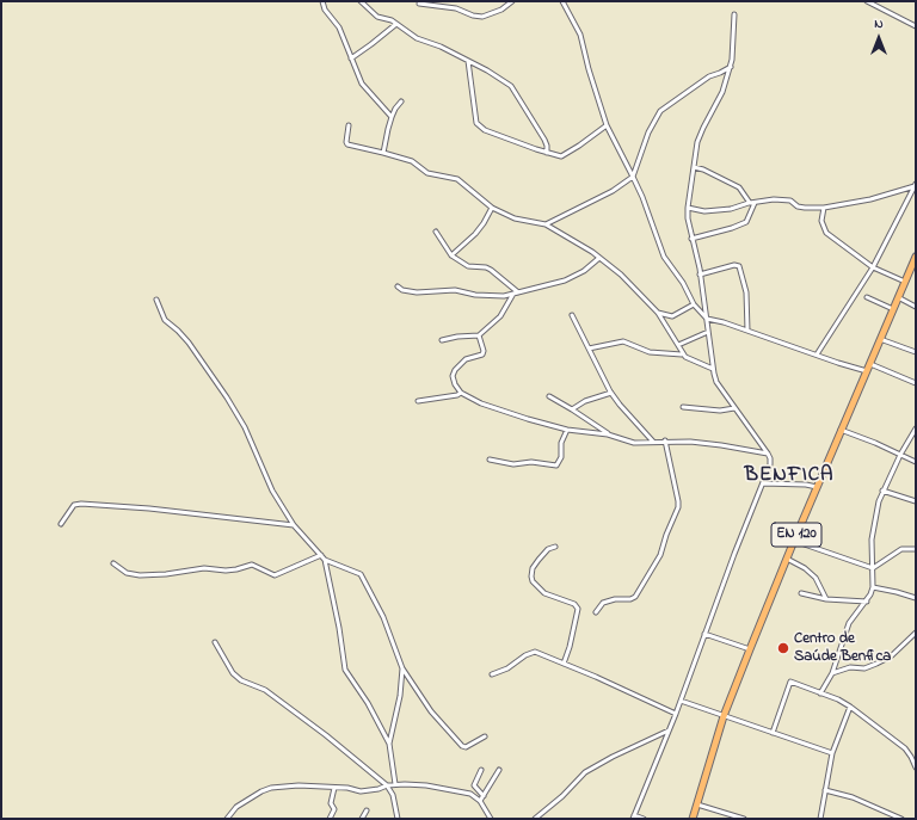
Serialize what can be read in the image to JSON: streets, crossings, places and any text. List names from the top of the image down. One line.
{"streets":{"main road":["EN 120"]},"districts":["BENFICA"],"places":["Centro de Saúde Benfica"],"north":"top"}
